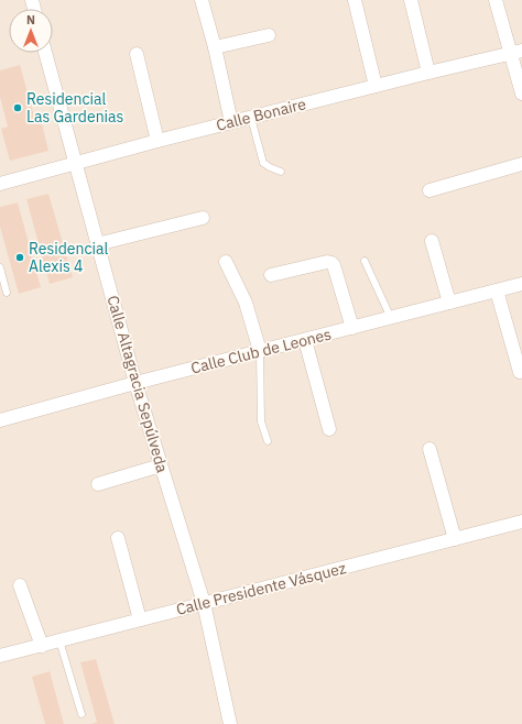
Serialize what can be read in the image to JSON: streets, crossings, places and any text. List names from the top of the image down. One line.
{"streets":{"street":["Calle Bonaire","Calle Club de Leones","Calle Altagracia Sepúlveda","Calle Presidente Vásquez"]},"crossings":[["Calle Bonaire","Calle Altagracia Sepúlveda"],["Calle Club de Leones","Calle Altagracia Sepúlveda"],["Calle Altagracia Sepúlveda","Calle Presidente Vásquez"]],"places":["Residencial Las Gardenias","Residencial Alexis 4"],"north":"top"}
